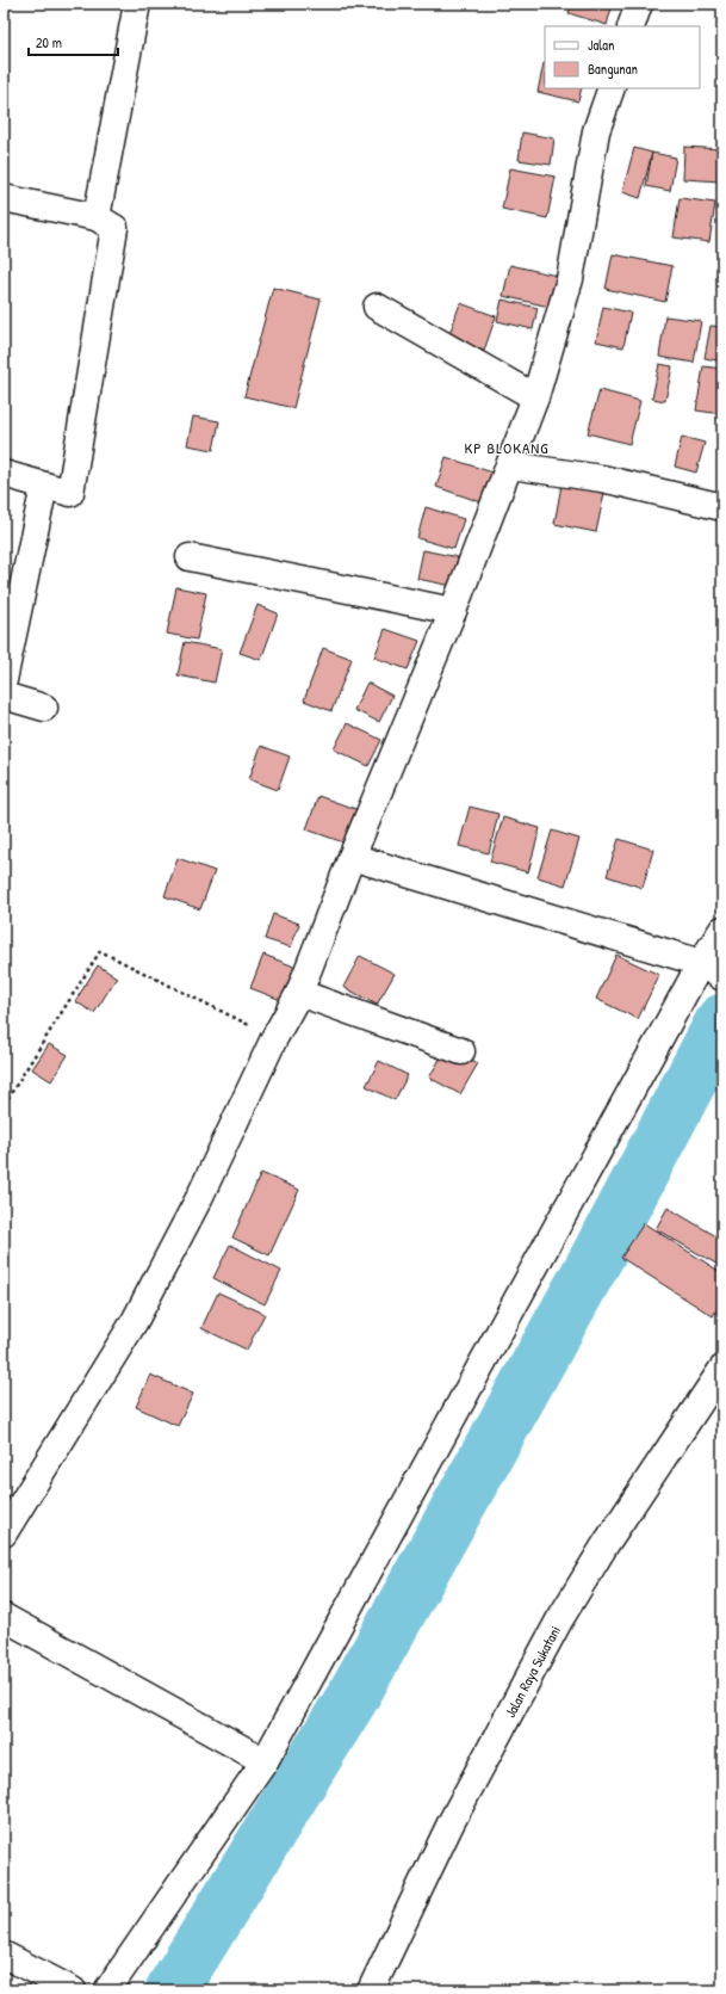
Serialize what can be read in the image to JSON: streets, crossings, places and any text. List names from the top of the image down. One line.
{"streets":{"street":["Jalan Raya Sukatani"]},"districts":["KP BLOKANG"],"legend":["Jalan","Bangunan"],"scale_bar":"20 m"}
